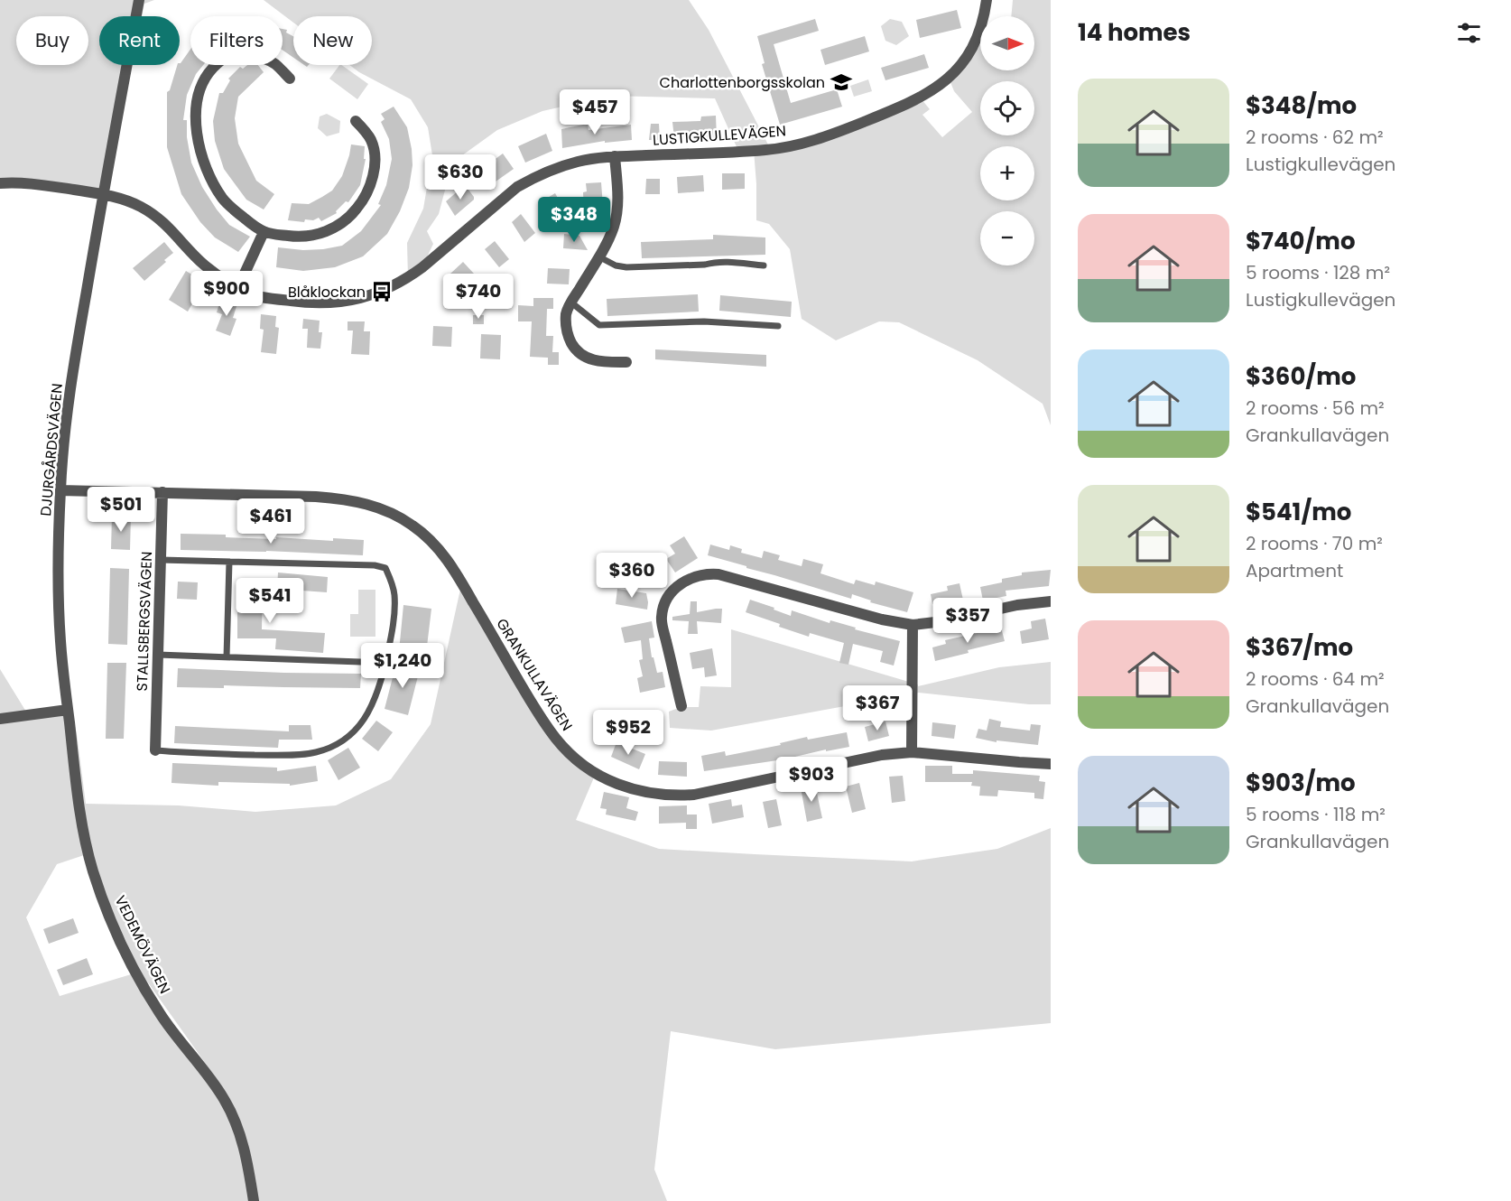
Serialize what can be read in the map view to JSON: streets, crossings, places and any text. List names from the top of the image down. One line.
{"streets":{"street":["LUSTIGKULLEVÄGEN","DJURGÅRDSVÄGEN","STALLSBERGSVÄGEN","GRANKULLAVÄGEN","VEDEMÖVÄGEN"]},"crossings":[["LUSTIGKULLEVÄGEN","DJURGÅRDSVÄGEN"],["DJURGÅRDSVÄGEN","GRANKULLAVÄGEN"],["DJURGÅRDSVÄGEN","VEDEMÖVÄGEN"],["STALLSBERGSVÄGEN","GRANKULLAVÄGEN"]],"places":{"school or university":["Charlottenborgsskolan"],"bus stop":["Blåklockan"]},"north":"right","page":{"heading":"14 homes","map_buttons":["+","−"],"chip":["Buy","Rent","Filters","New"],"list":[{"name":"$348/mo","note":"2 rooms · 62 m² · Lustigkullevägen"},{"name":"$740/mo","note":"5 rooms · 128 m² · Lustigkullevägen"},{"name":"$360/mo","note":"2 rooms · 56 m² · Grankullavägen"},{"name":"$541/mo","note":"2 rooms · 70 m² · Apartment"},{"name":"$367/mo","note":"2 rooms · 64 m² · Grankullavägen"},{"name":"$903/mo","note":"5 rooms · 118 m² · Grankullavägen"}],"price":["$457","$630","$348","$900","$740","$501","$461","$360","$541","$357","$1,240","$367","$952","$903"]}}
